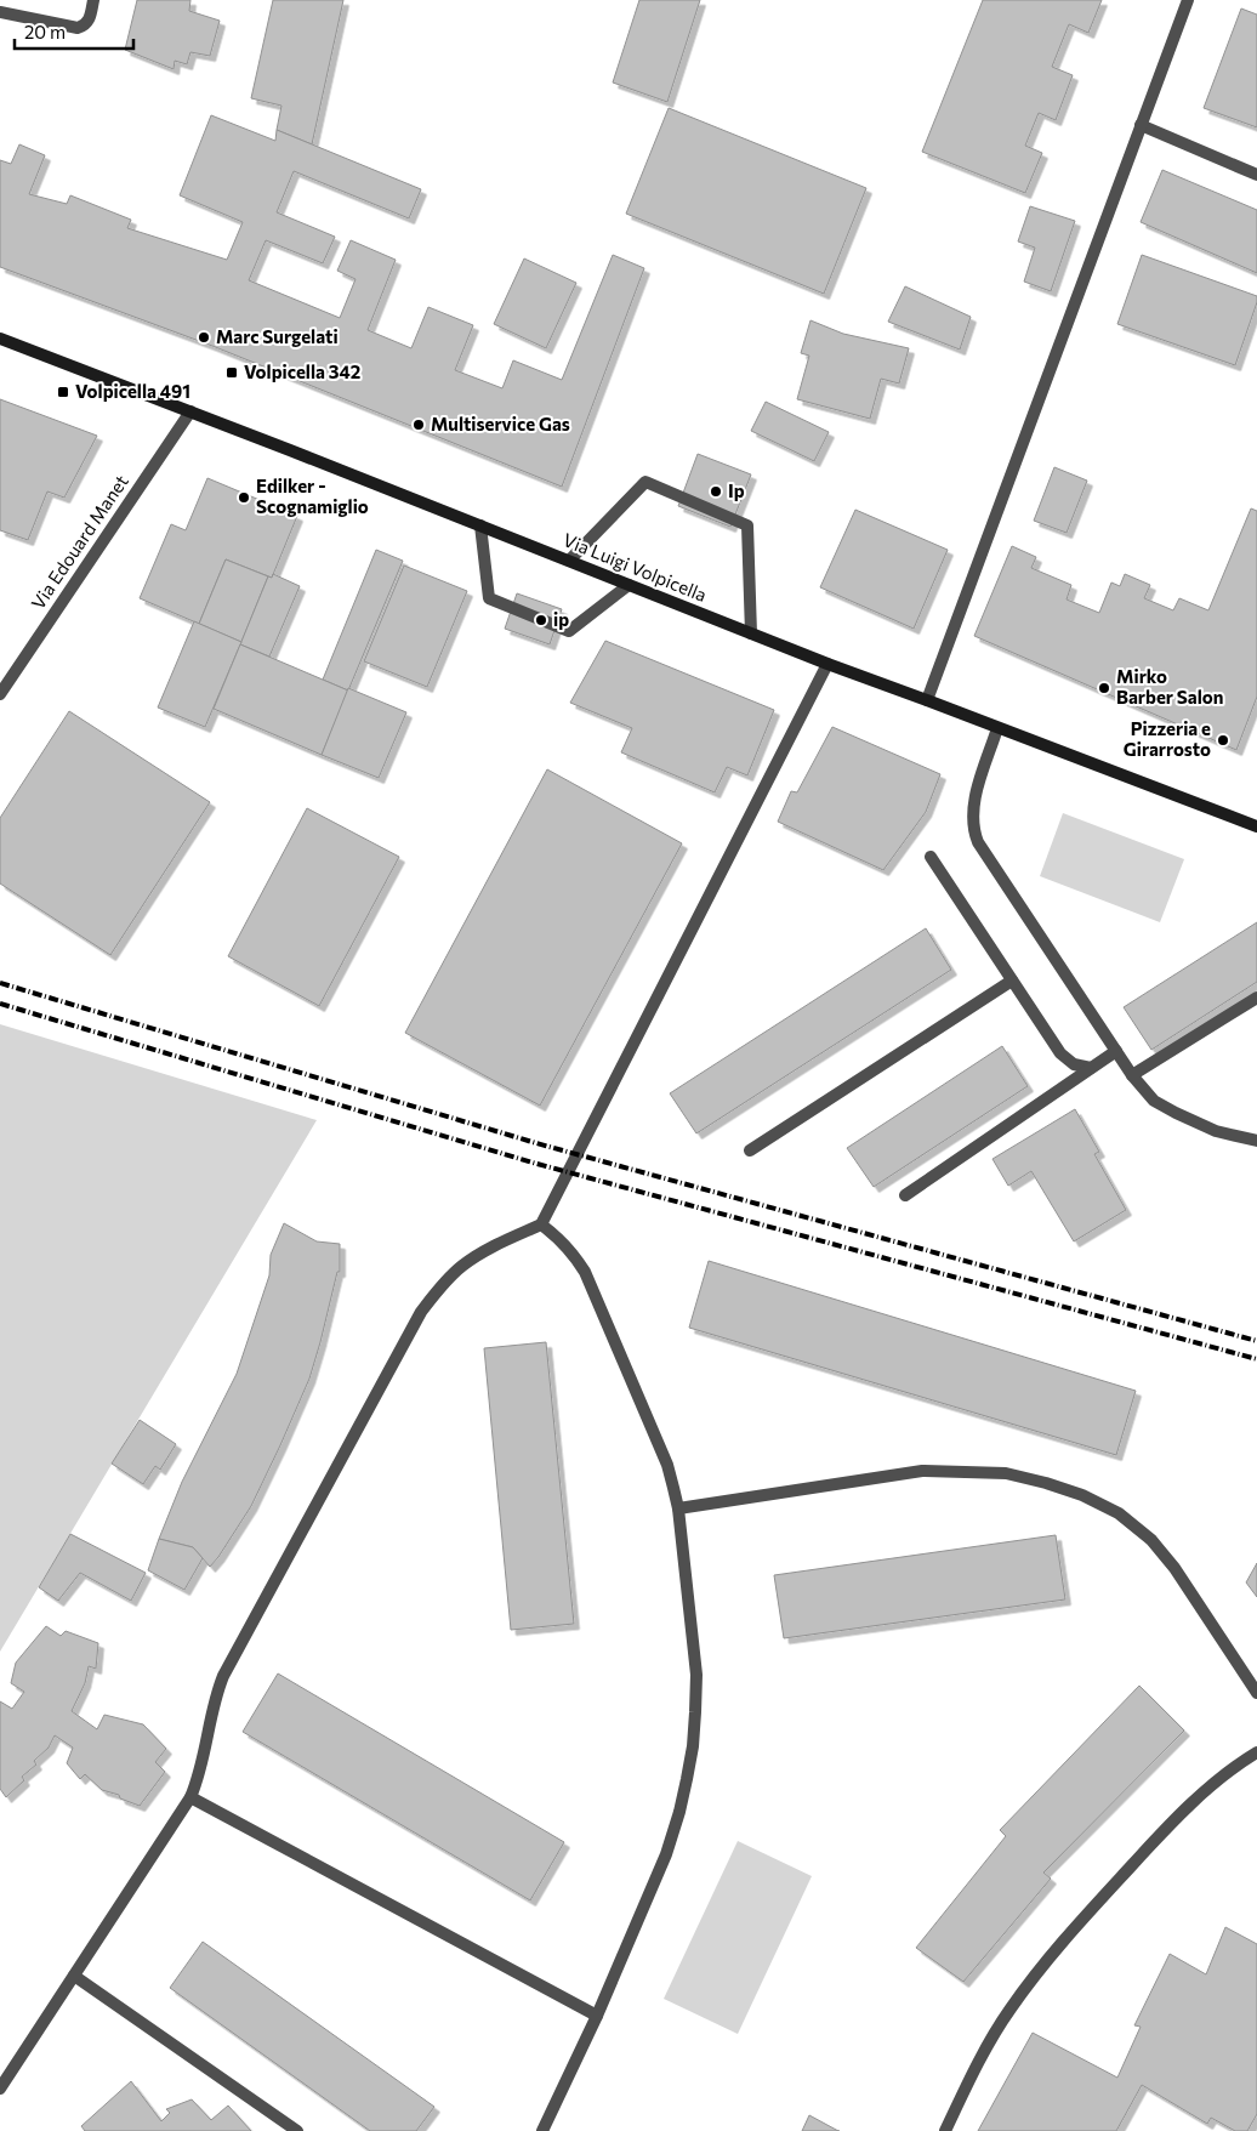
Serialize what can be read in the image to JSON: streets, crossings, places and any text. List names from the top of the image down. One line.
{"streets":{"street":["Via Edouard Manet","Via Luigi Volpicella"]},"crossings":[["Via Edouard Manet","Via Luigi Volpicella"]],"places":{"other":["Marc Surgelati","Multiservice Gas","Ip","Edilker - Scognamiglio","ip","Mirko Barber Salon","Pizzeria e Girarrosto"],"transit":["Volpicella 342","Volpicella 491"]},"scale_bar":"20 m"}
